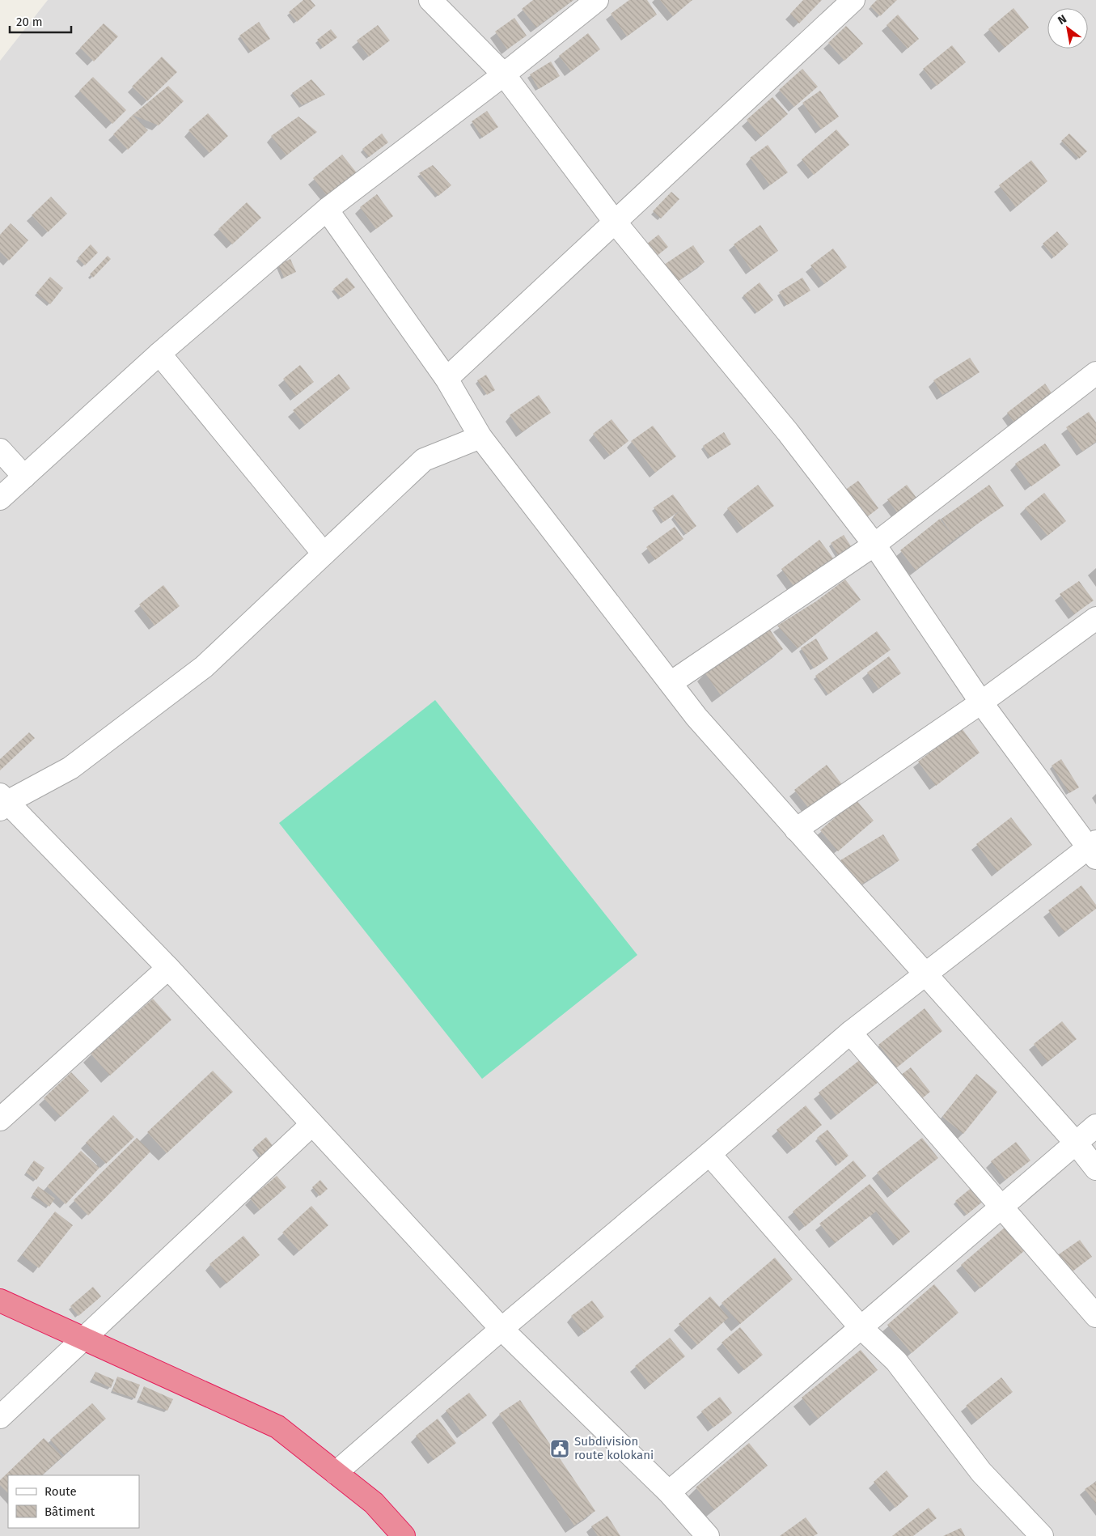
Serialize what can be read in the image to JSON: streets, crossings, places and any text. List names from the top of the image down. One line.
{"places":{"public building":["Subdivision route kolokani"]},"legend":["Route","Bâtiment"],"scale_bar":"20 m","north":"top left"}
